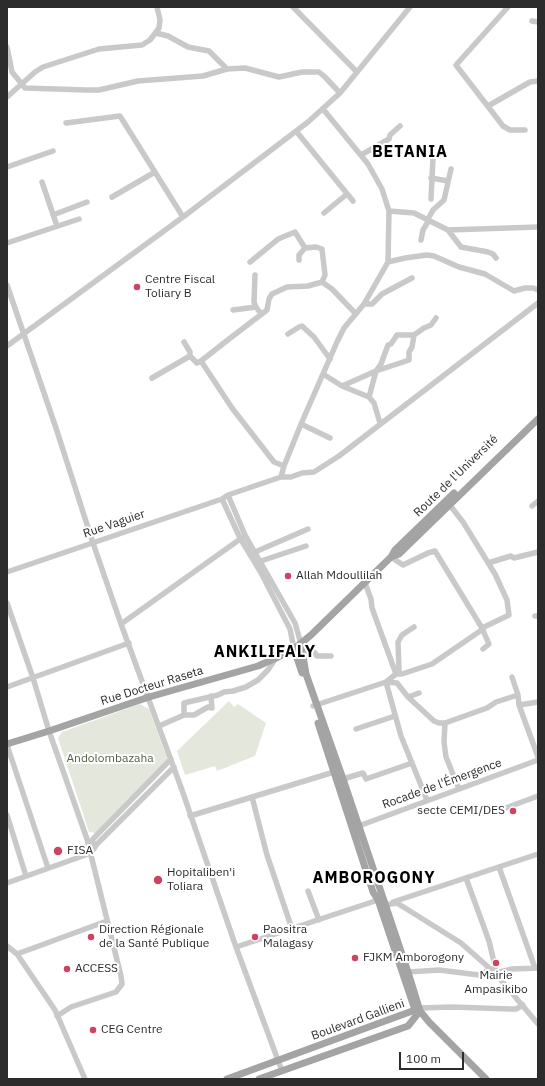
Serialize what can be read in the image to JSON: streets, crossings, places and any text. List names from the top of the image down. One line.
{"streets":{"main road":["Route de l'Université","Rue Docteur Raseta","Boulevard Gallieni"],"street":["Rue Vaguier","Rocade de l'Émergence"]},"crossings":[["Route de l'Université","Rue Docteur Raseta"]],"districts":["BETANIA","ANKILIFALY","AMBOROGONY"],"parks":["Andolombazaha"],"places":["Centre Fiscal Toliary B","Allah Mdoullilah","secte CEMI/DES","FISA","Hopitaliben'i Toliara","Direction Régionale de la Santé Publique","Paositra Malagasy","FJKM Amborogony","Mairie Ampasikibo","ACCESS","CEG Centre"],"scale_bar":"100 m"}
